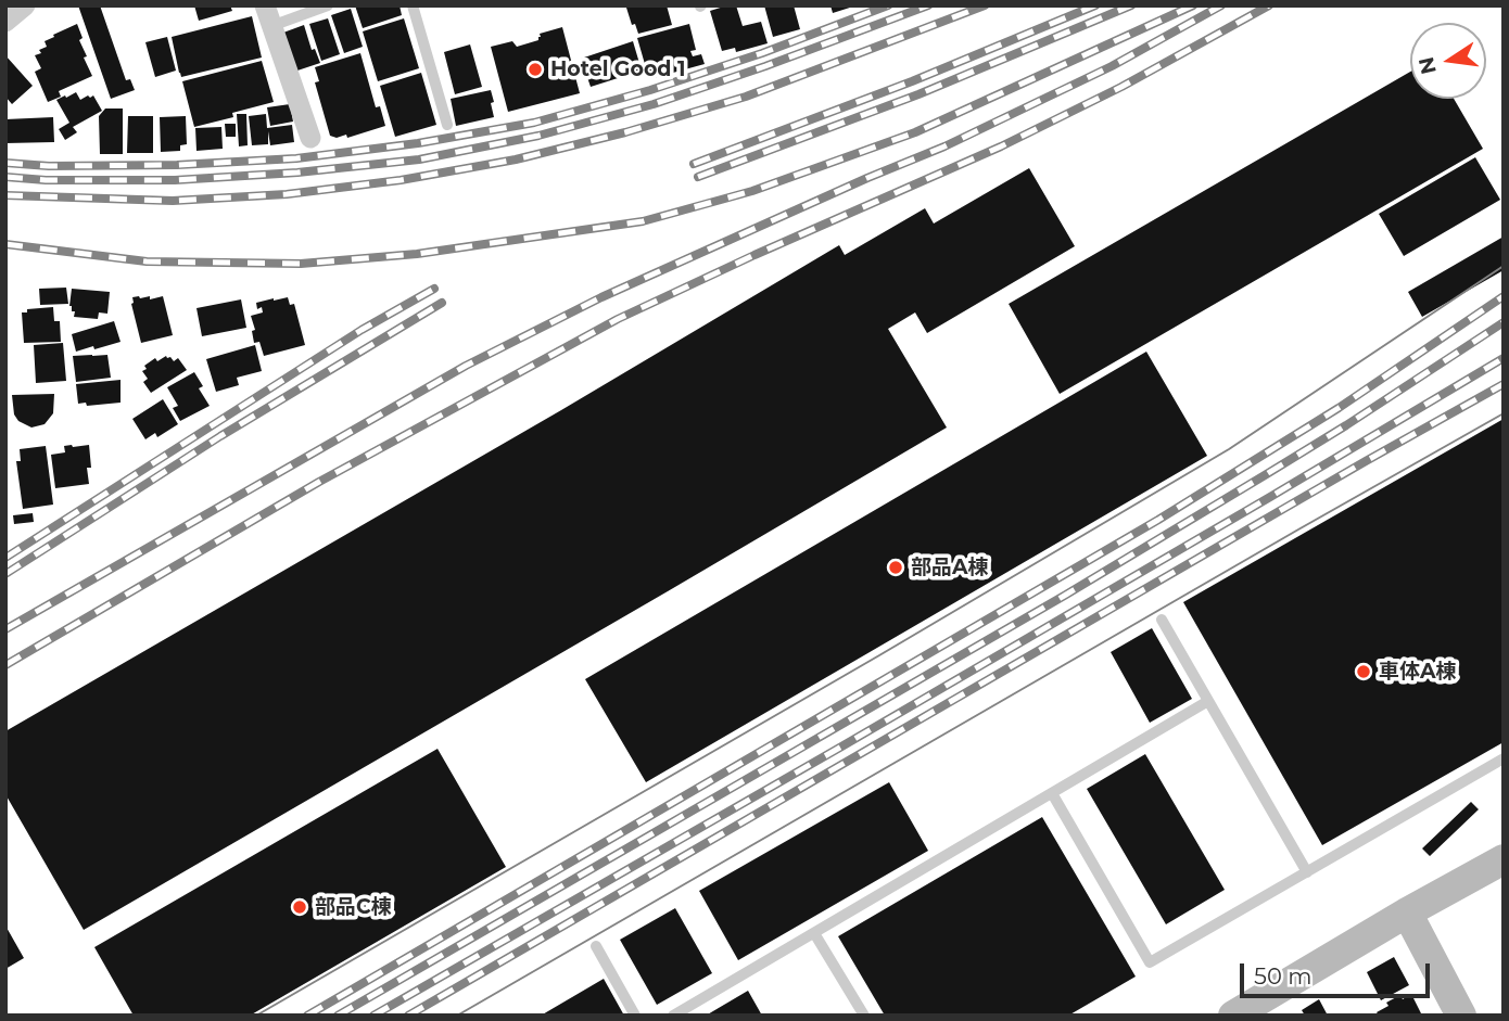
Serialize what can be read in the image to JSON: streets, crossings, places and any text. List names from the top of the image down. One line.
{"places":["Hotel Good 1","部品A棟","車体A棟","部品C棟"],"scale_bar":"50 m","north":"left"}
